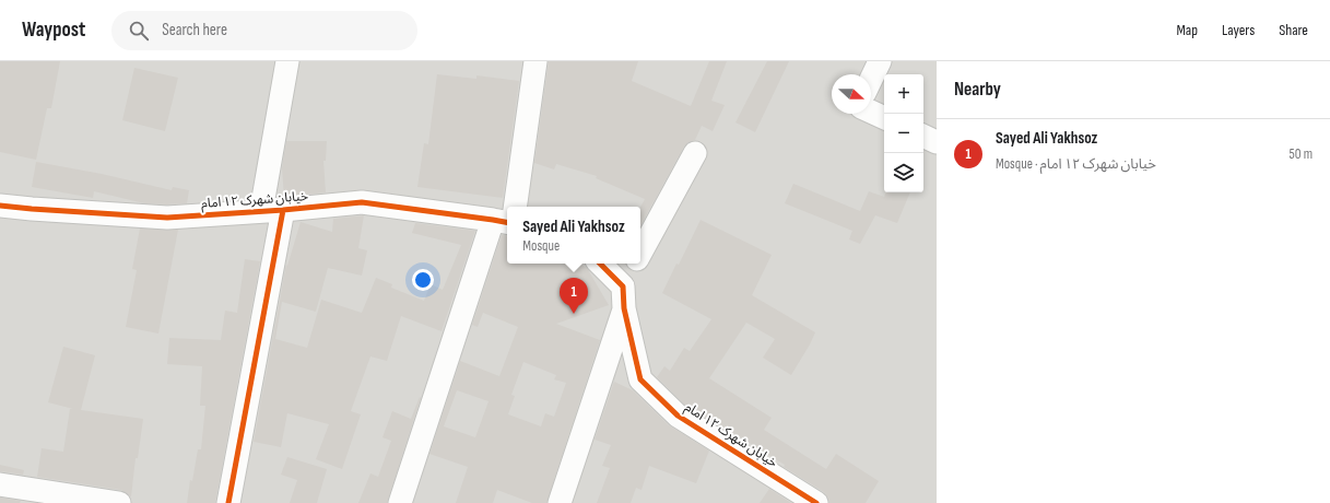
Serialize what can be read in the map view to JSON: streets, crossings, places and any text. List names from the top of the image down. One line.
{"streets":{"street":["خیابان شهرک ۱۲ امام"]},"north":"right","page":{"header":"Waypost","search":"Search here","nav":["Map","Layers","Share"],"heading":"Nearby","map_buttons":["+","−"],"list":[{"mark":"1","name":"Sayed Ali Yakhsoz","note":"Mosque · خیابان شهرک ۱۲ امام","value":"50 m"}],"popup":["Sayed Ali Yakhsoz","Mosque"],"pins":"1"}}
